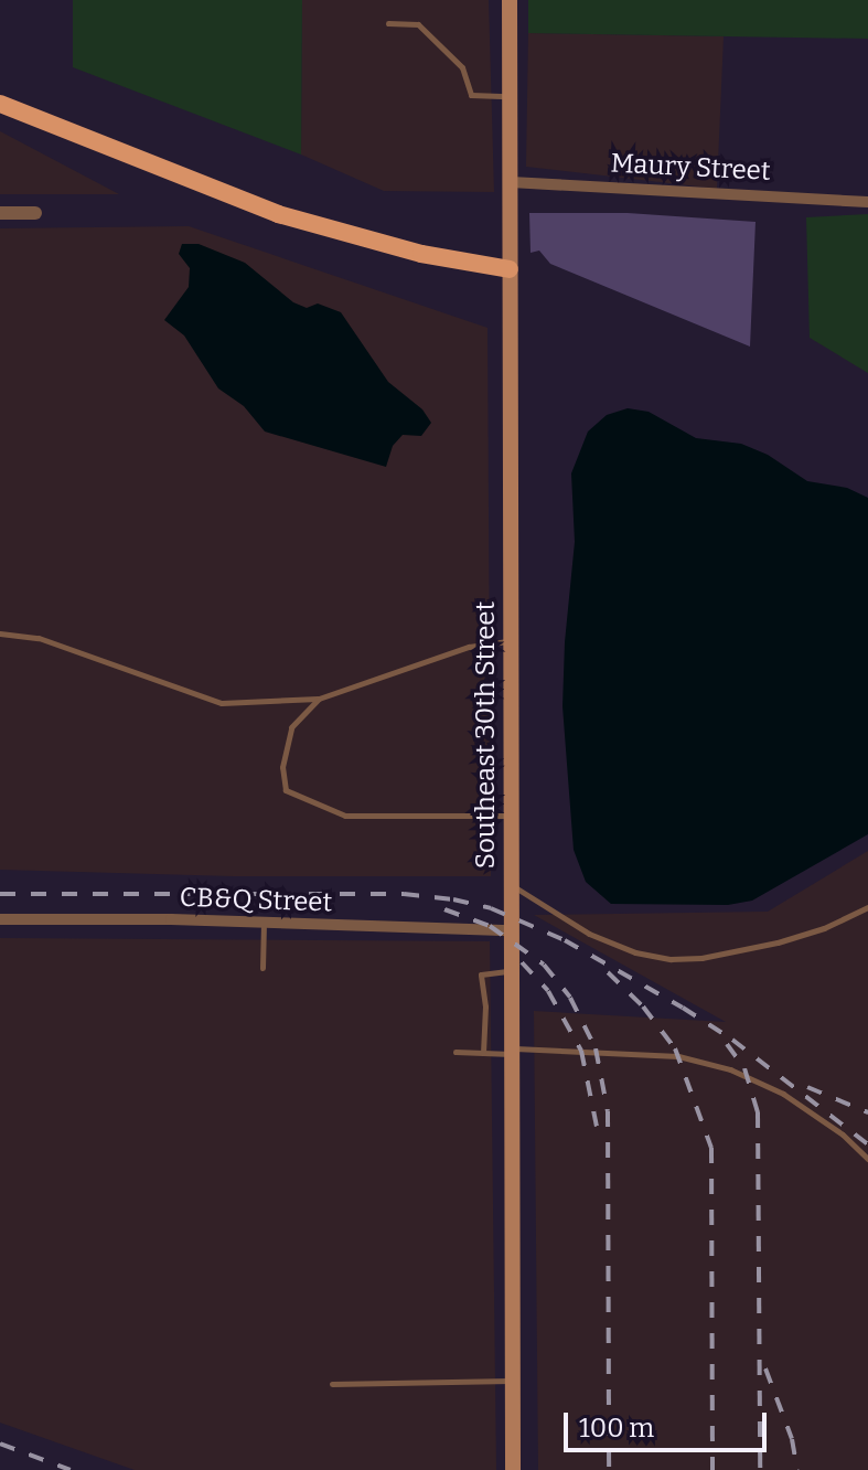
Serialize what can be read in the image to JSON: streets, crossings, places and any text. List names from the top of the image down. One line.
{"streets":{"main road":["Southeast 30th Street"],"street":["Maury Street","CB&Q Street"]},"crossings":[["Maury Street","Southeast 30th Street"],["Southeast 30th Street","CB&Q Street"]],"scale_bar":"100 m"}
